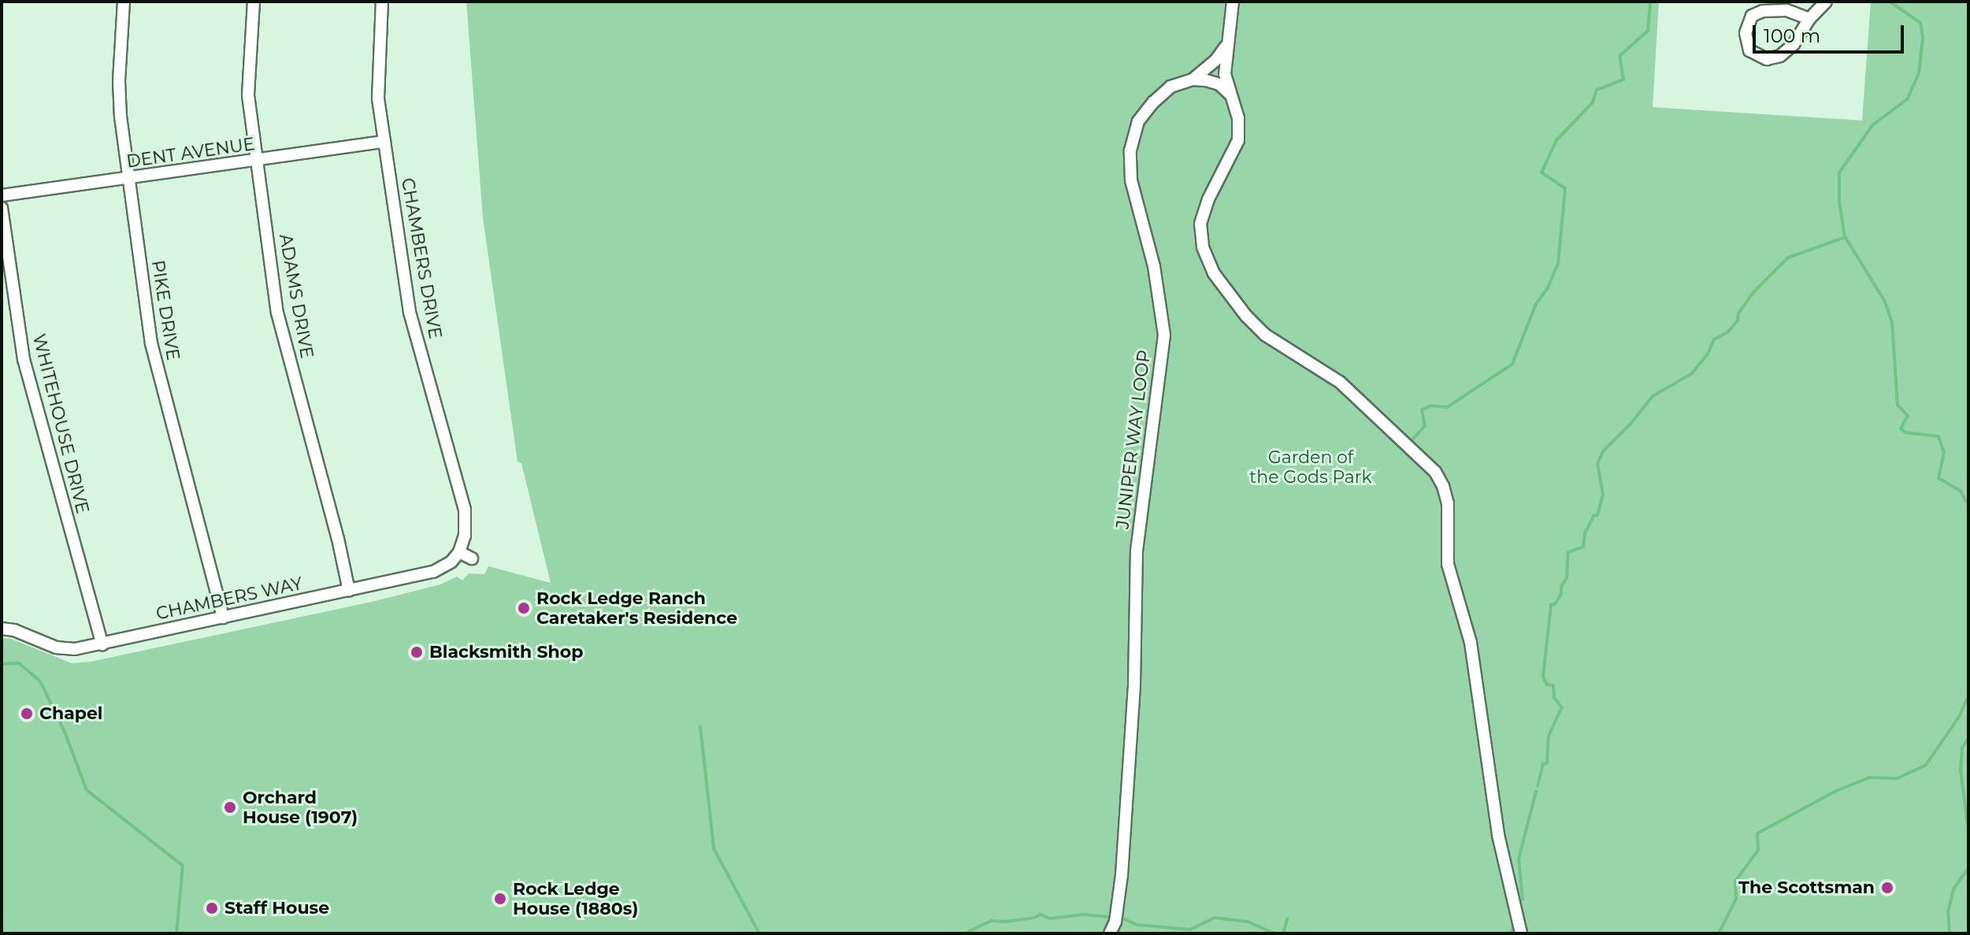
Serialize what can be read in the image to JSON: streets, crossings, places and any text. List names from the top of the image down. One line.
{"streets":{"street":["DENT AVENUE","CHAMBERS DRIVE","ADAMS DRIVE","PIKE DRIVE","WHITEHOUSE DRIVE","JUNIPER WAY LOOP","CHAMBERS WAY"]},"crossings":[["DENT AVENUE","CHAMBERS DRIVE"],["DENT AVENUE","ADAMS DRIVE"],["DENT AVENUE","PIKE DRIVE"],["CHAMBERS DRIVE","CHAMBERS WAY"],["ADAMS DRIVE","CHAMBERS WAY"],["PIKE DRIVE","CHAMBERS WAY"],["WHITEHOUSE DRIVE","CHAMBERS WAY"]],"parks":["Garden of the Gods Park"],"places":["Rock Ledge Ranch Caretaker's Residence","Blacksmith Shop","Chapel","Orchard House (1907)","The Scottsman","Rock Ledge House (1880s)","Staff House"],"scale_bar":"100 m"}
